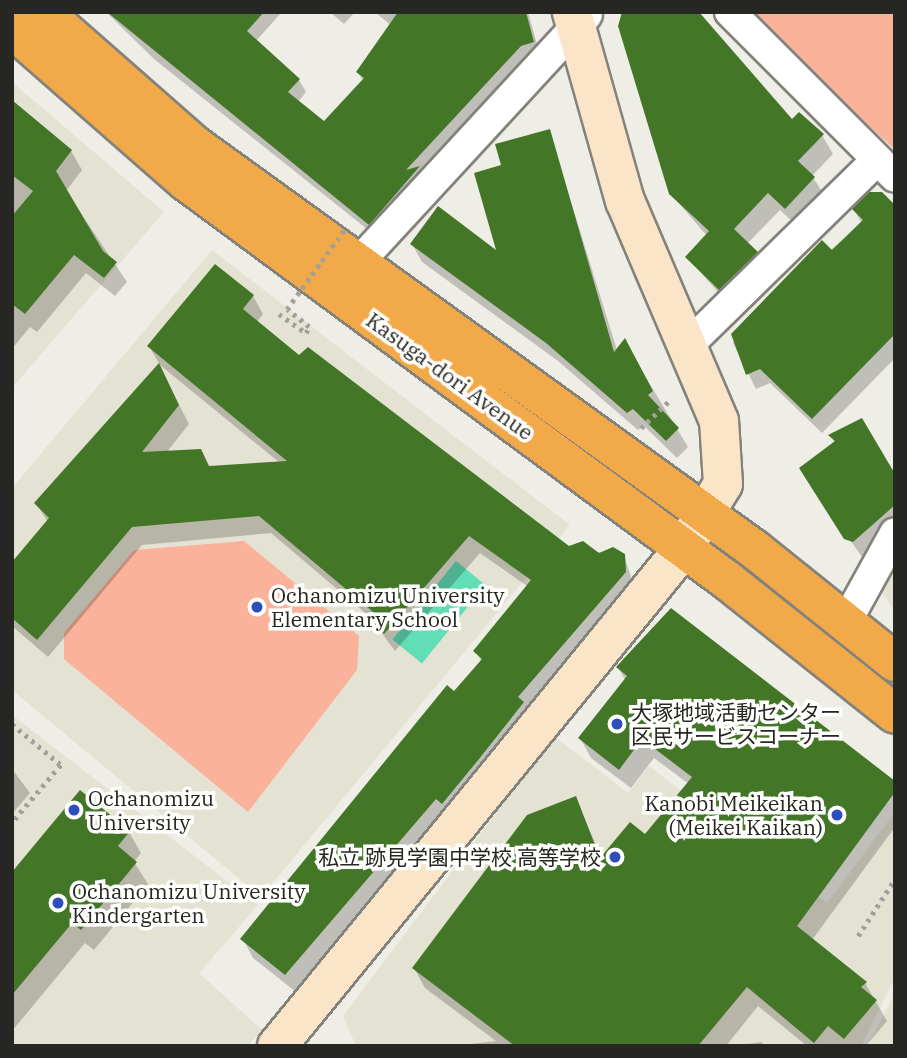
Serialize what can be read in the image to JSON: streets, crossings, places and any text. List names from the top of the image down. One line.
{"streets":{"highway":["Kasuga-dori Avenue"]},"places":["Ochanomizu University Elementary School","大塚地域活動センター 区民サービスコーナー","Ochanomizu University","Kanobi Meikeikan (Meikei Kaikan)","私立 跡見学園中学校 高等学校","Ochanomizu University Kindergarten"]}
